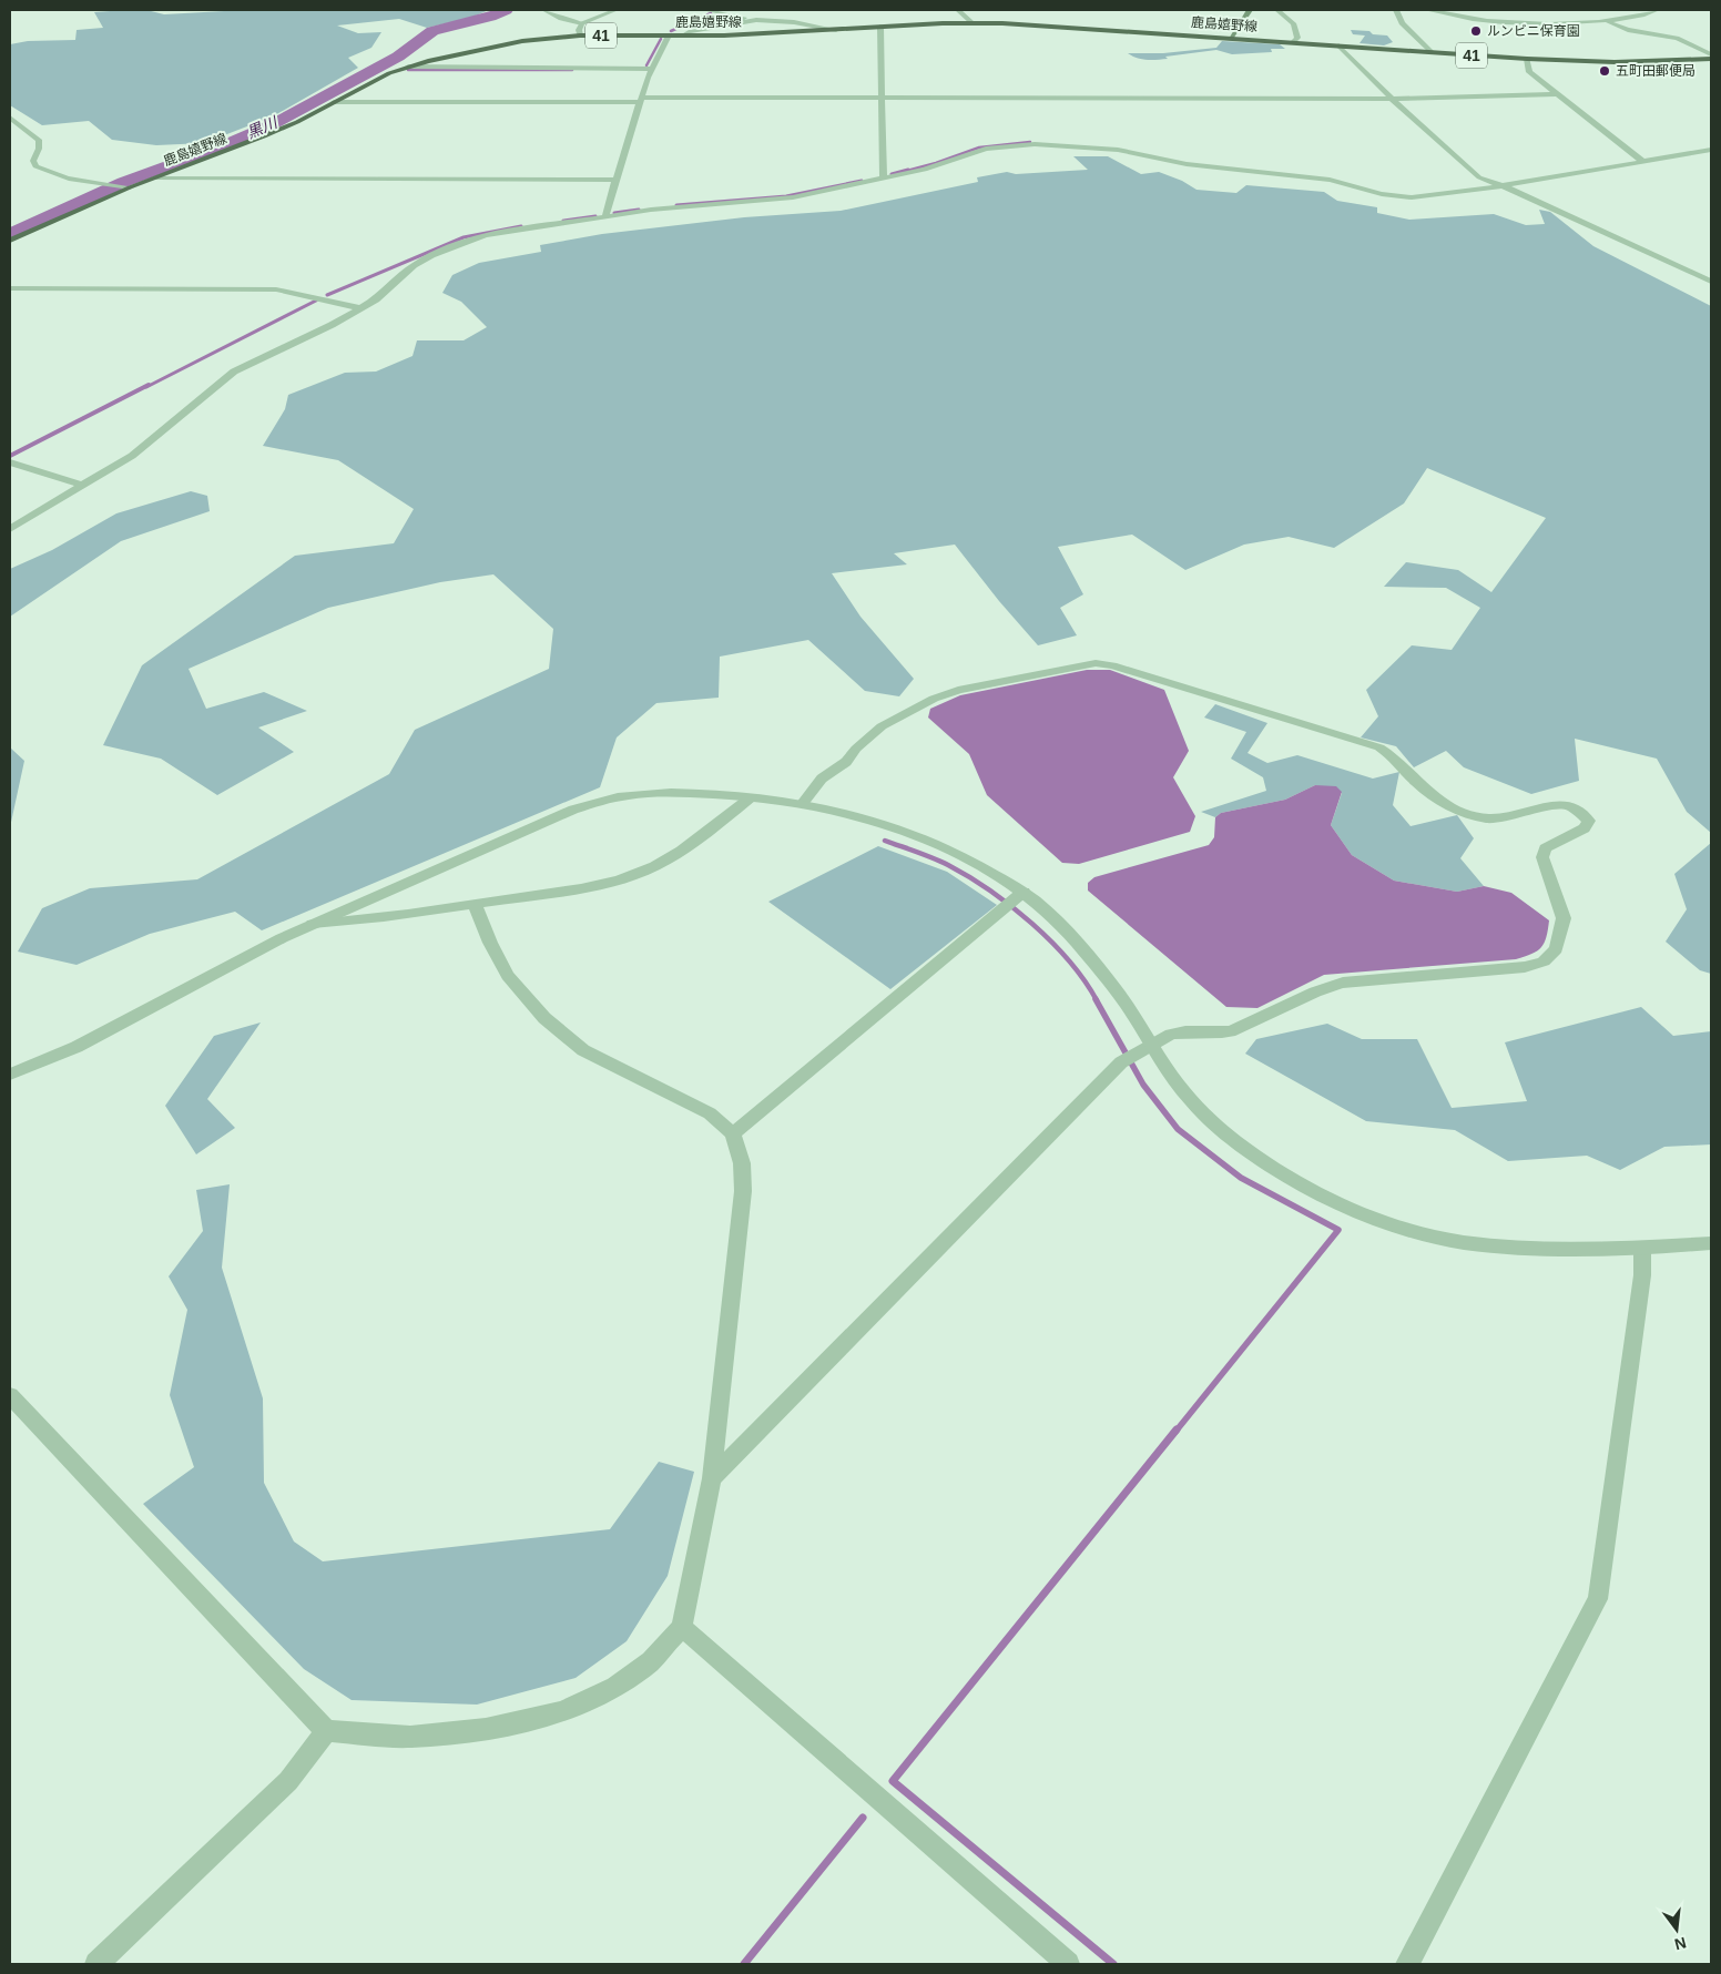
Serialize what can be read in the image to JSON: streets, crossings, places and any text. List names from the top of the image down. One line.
{"streets":{"main road":["鹿島嬉野線","41"]},"water":["黒川"],"places":["ルンビニ保育園","五町田郵便局"],"north":"bottom"}
